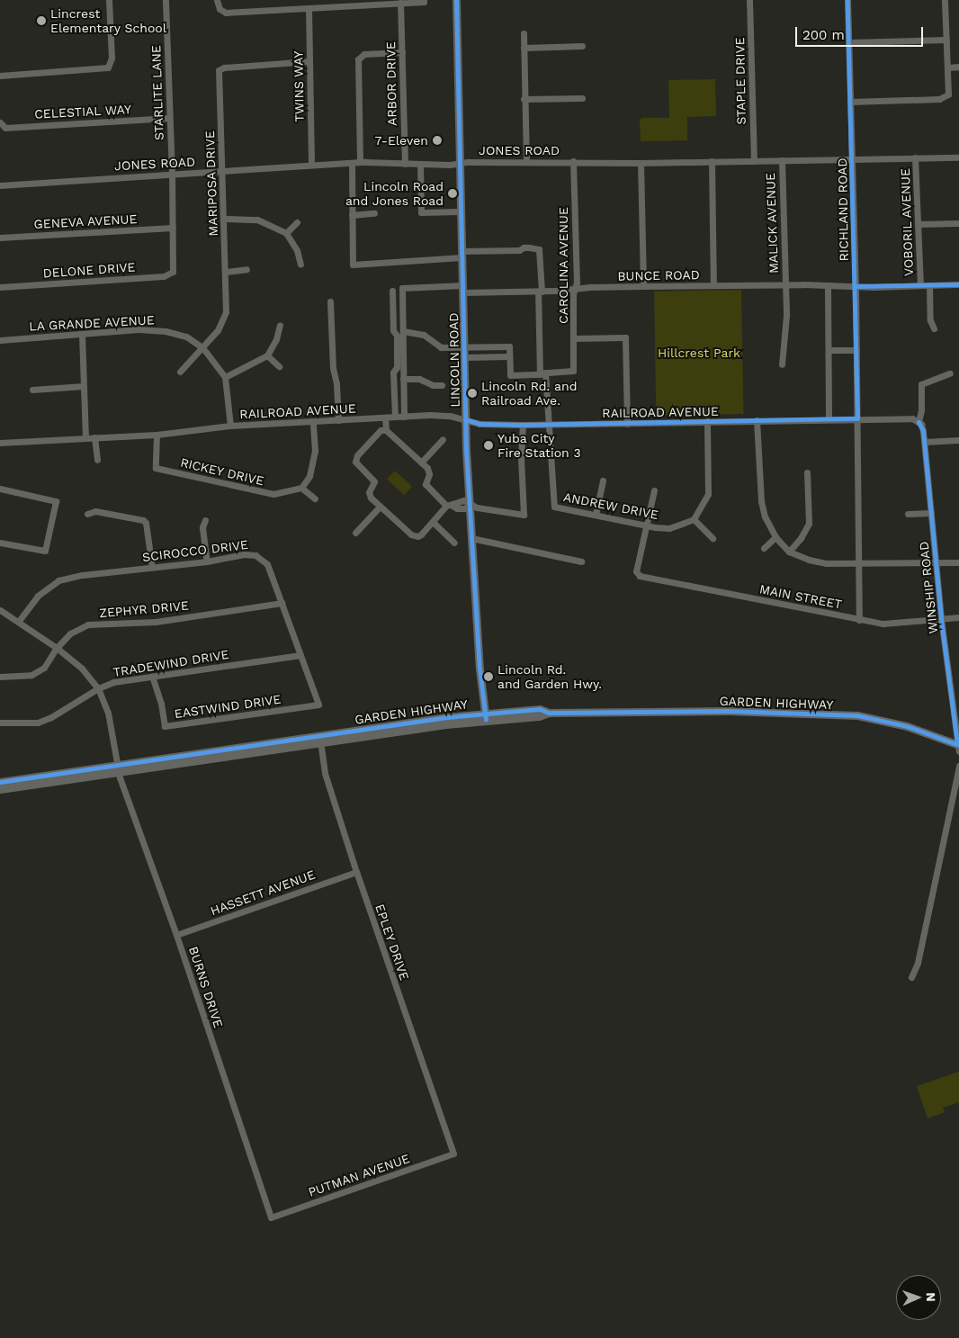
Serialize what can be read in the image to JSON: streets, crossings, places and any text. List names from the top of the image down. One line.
{"streets":{"main road":["LINCOLN ROAD","GARDEN HIGHWAY"],"street":["STAPLE DRIVE","ARBOR DRIVE","TWINS WAY","STARLITE LANE","CELESTIAL WAY","JONES ROAD","MARIPOSA DRIVE","RICHLAND ROAD","GENEVA AVENUE","VOBORIL AVENUE","MALICK AVENUE","CAROLINA AVENUE","DELONE DRIVE","BUNCE ROAD","LA GRANDE AVENUE","RAILROAD AVENUE","RICKEY DRIVE","ANDREW DRIVE","SCIROCCO DRIVE","WINSHIP ROAD","MAIN STREET","ZEPHYR DRIVE","TRADEWIND DRIVE","EASTWIND DRIVE","HASSETT AVENUE","EPLEY DRIVE","BURNS DRIVE","PUTMAN AVENUE"]},"crossings":[["STAPLE DRIVE","JONES ROAD"],["ARBOR DRIVE","JONES ROAD"],["TWINS WAY","JONES ROAD"],["TWINS WAY","MARIPOSA DRIVE"],["STARLITE LANE","CELESTIAL WAY"],["STARLITE LANE","JONES ROAD"],["STARLITE LANE","GENEVA AVENUE"],["STARLITE LANE","DELONE DRIVE"],["JONES ROAD","MARIPOSA DRIVE"],["JONES ROAD","RICHLAND ROAD"],["JONES ROAD","VOBORIL AVENUE"],["JONES ROAD","MALICK AVENUE"],["JONES ROAD","CAROLINA AVENUE"],["JONES ROAD","LINCOLN ROAD"],["MARIPOSA DRIVE","LA GRANDE AVENUE"],["RICHLAND ROAD","BUNCE ROAD"],["RICHLAND ROAD","RAILROAD AVENUE"],["RICHLAND ROAD","MAIN STREET"],["VOBORIL AVENUE","BUNCE ROAD"],["MALICK AVENUE","BUNCE ROAD"],["CAROLINA AVENUE","BUNCE ROAD"],["CAROLINA AVENUE","ANDREW DRIVE"],["BUNCE ROAD","LINCOLN ROAD"],["LINCOLN ROAD","RAILROAD AVENUE"],["LINCOLN ROAD","GARDEN HIGHWAY"],["RAILROAD AVENUE","RICKEY DRIVE"],["RAILROAD AVENUE","ANDREW DRIVE"],["RAILROAD AVENUE","WINSHIP ROAD"],["ANDREW DRIVE","MAIN STREET"],["SCIROCCO DRIVE","ZEPHYR DRIVE"],["SCIROCCO DRIVE","TRADEWIND DRIVE"],["SCIROCCO DRIVE","EASTWIND DRIVE"],["SCIROCCO DRIVE","BURNS DRIVE"],["WINSHIP ROAD","MAIN STREET"],["WINSHIP ROAD","GARDEN HIGHWAY"],["ZEPHYR DRIVE","BURNS DRIVE"],["TRADEWIND DRIVE","EASTWIND DRIVE"],["TRADEWIND DRIVE","BURNS DRIVE"],["GARDEN HIGHWAY","EPLEY DRIVE"],["GARDEN HIGHWAY","BURNS DRIVE"],["HASSETT AVENUE","EPLEY DRIVE"],["HASSETT AVENUE","BURNS DRIVE"],["EPLEY DRIVE","PUTMAN AVENUE"],["BURNS DRIVE","PUTMAN AVENUE"]],"parks":["Hillcrest Park"],"places":["Lincrest Elementary School","7-Eleven","Lincoln Road and Jones Road","Lincoln Rd. and Railroad Ave.","Yuba City Fire Station 3","Lincoln Rd. and Garden Hwy."],"scale_bar":"200 m","north":"right"}
